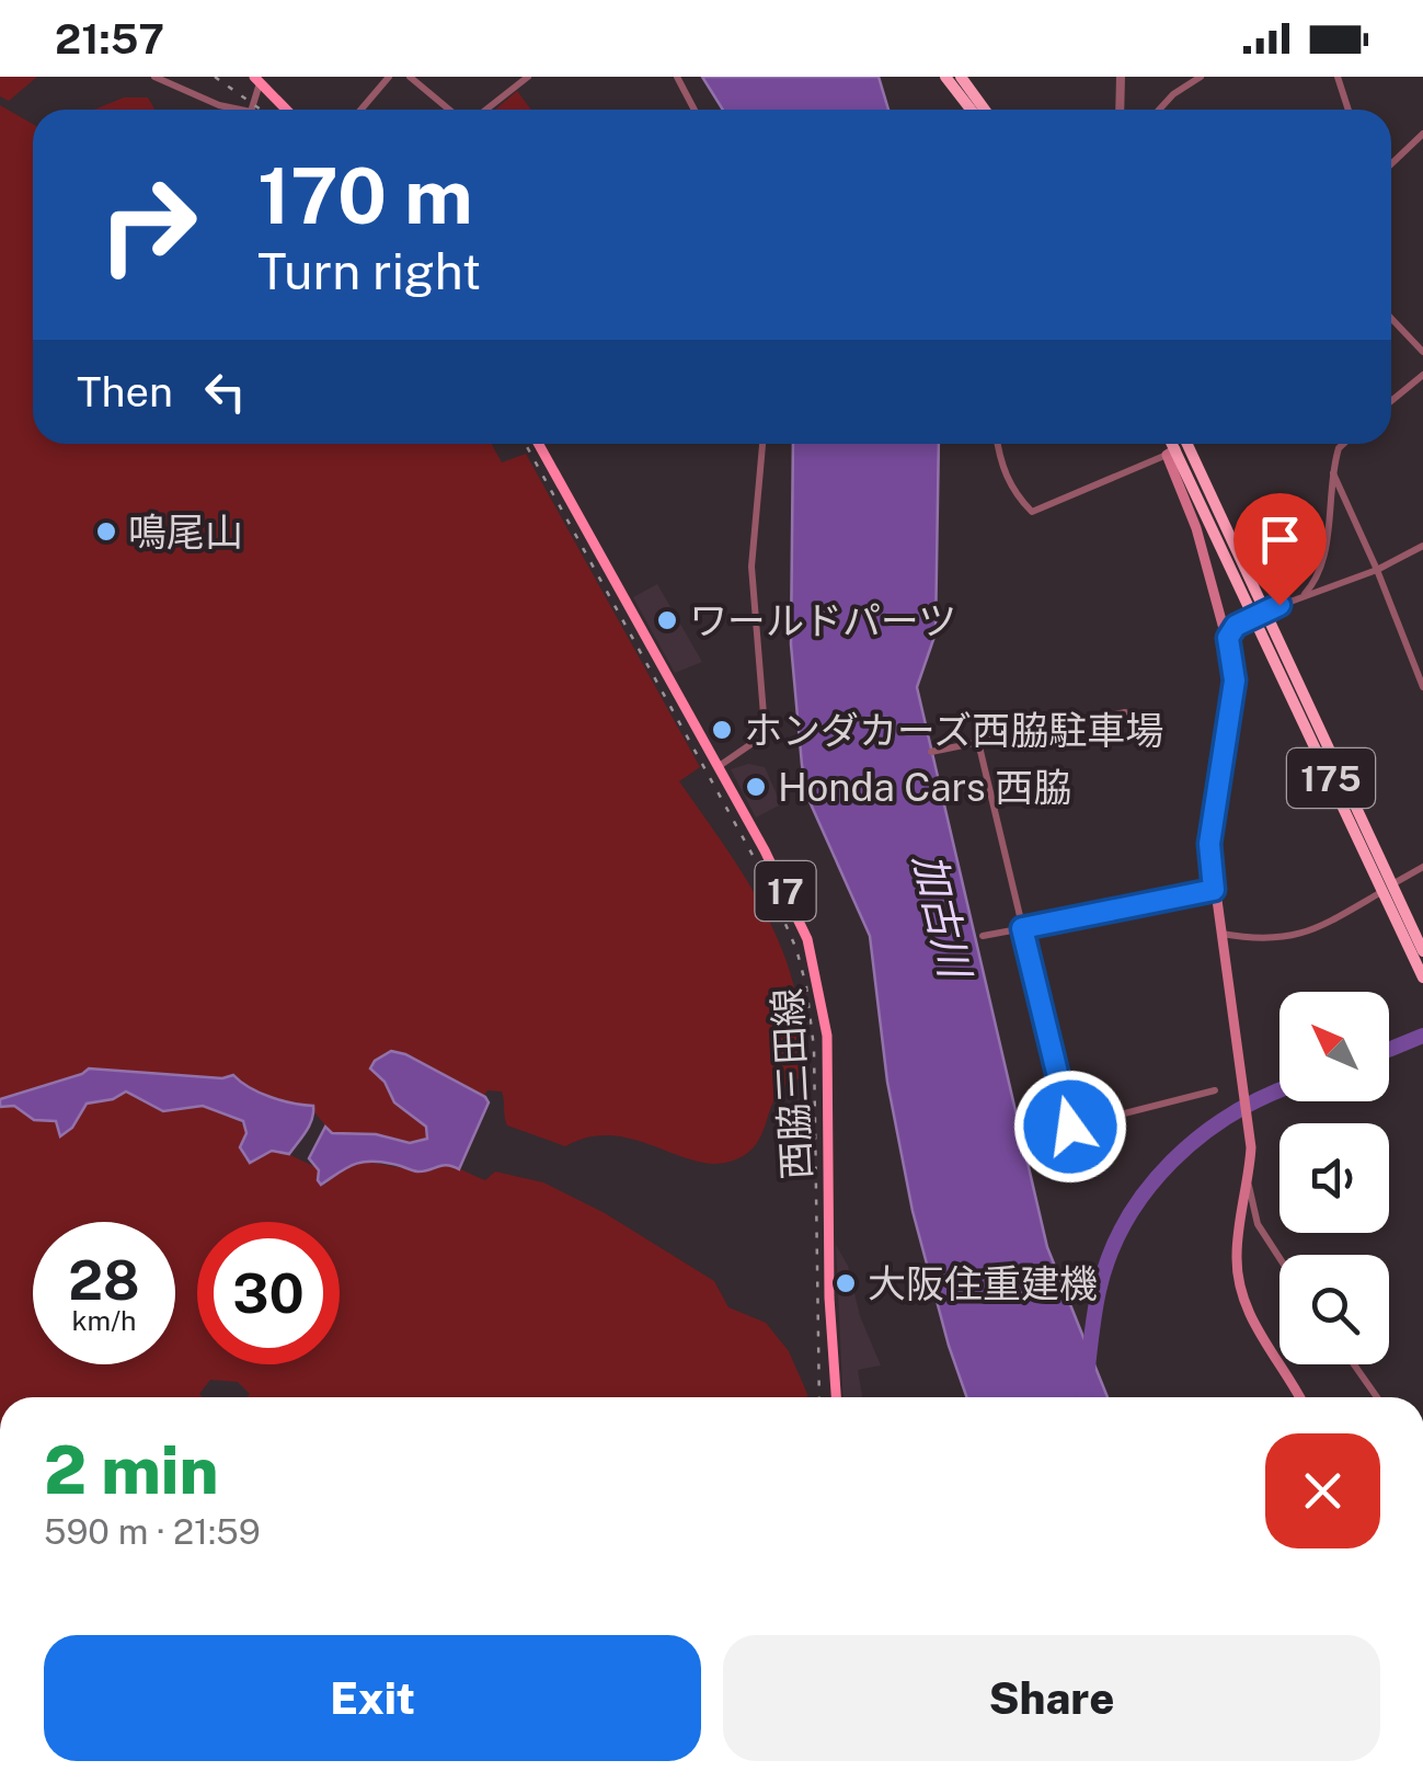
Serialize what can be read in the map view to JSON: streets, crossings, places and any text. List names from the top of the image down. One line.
{"streets":{"highway":["175"],"main road":["17","西脇三田線"]},"water":["加古川"],"places":["鳴尾山","ワールドパーツ","ホンダカーズ西脇駐車場","Honda Cars 西脇","大阪住重建機"],"north":"top left","page":{"status":"21:57","turn":["170 m","Turn right"],"then":"Then","speed":"28 km/h","limit":"30","heading":["2 min","590 m · 21:59"],"buttons":["Exit","Share"]}}
